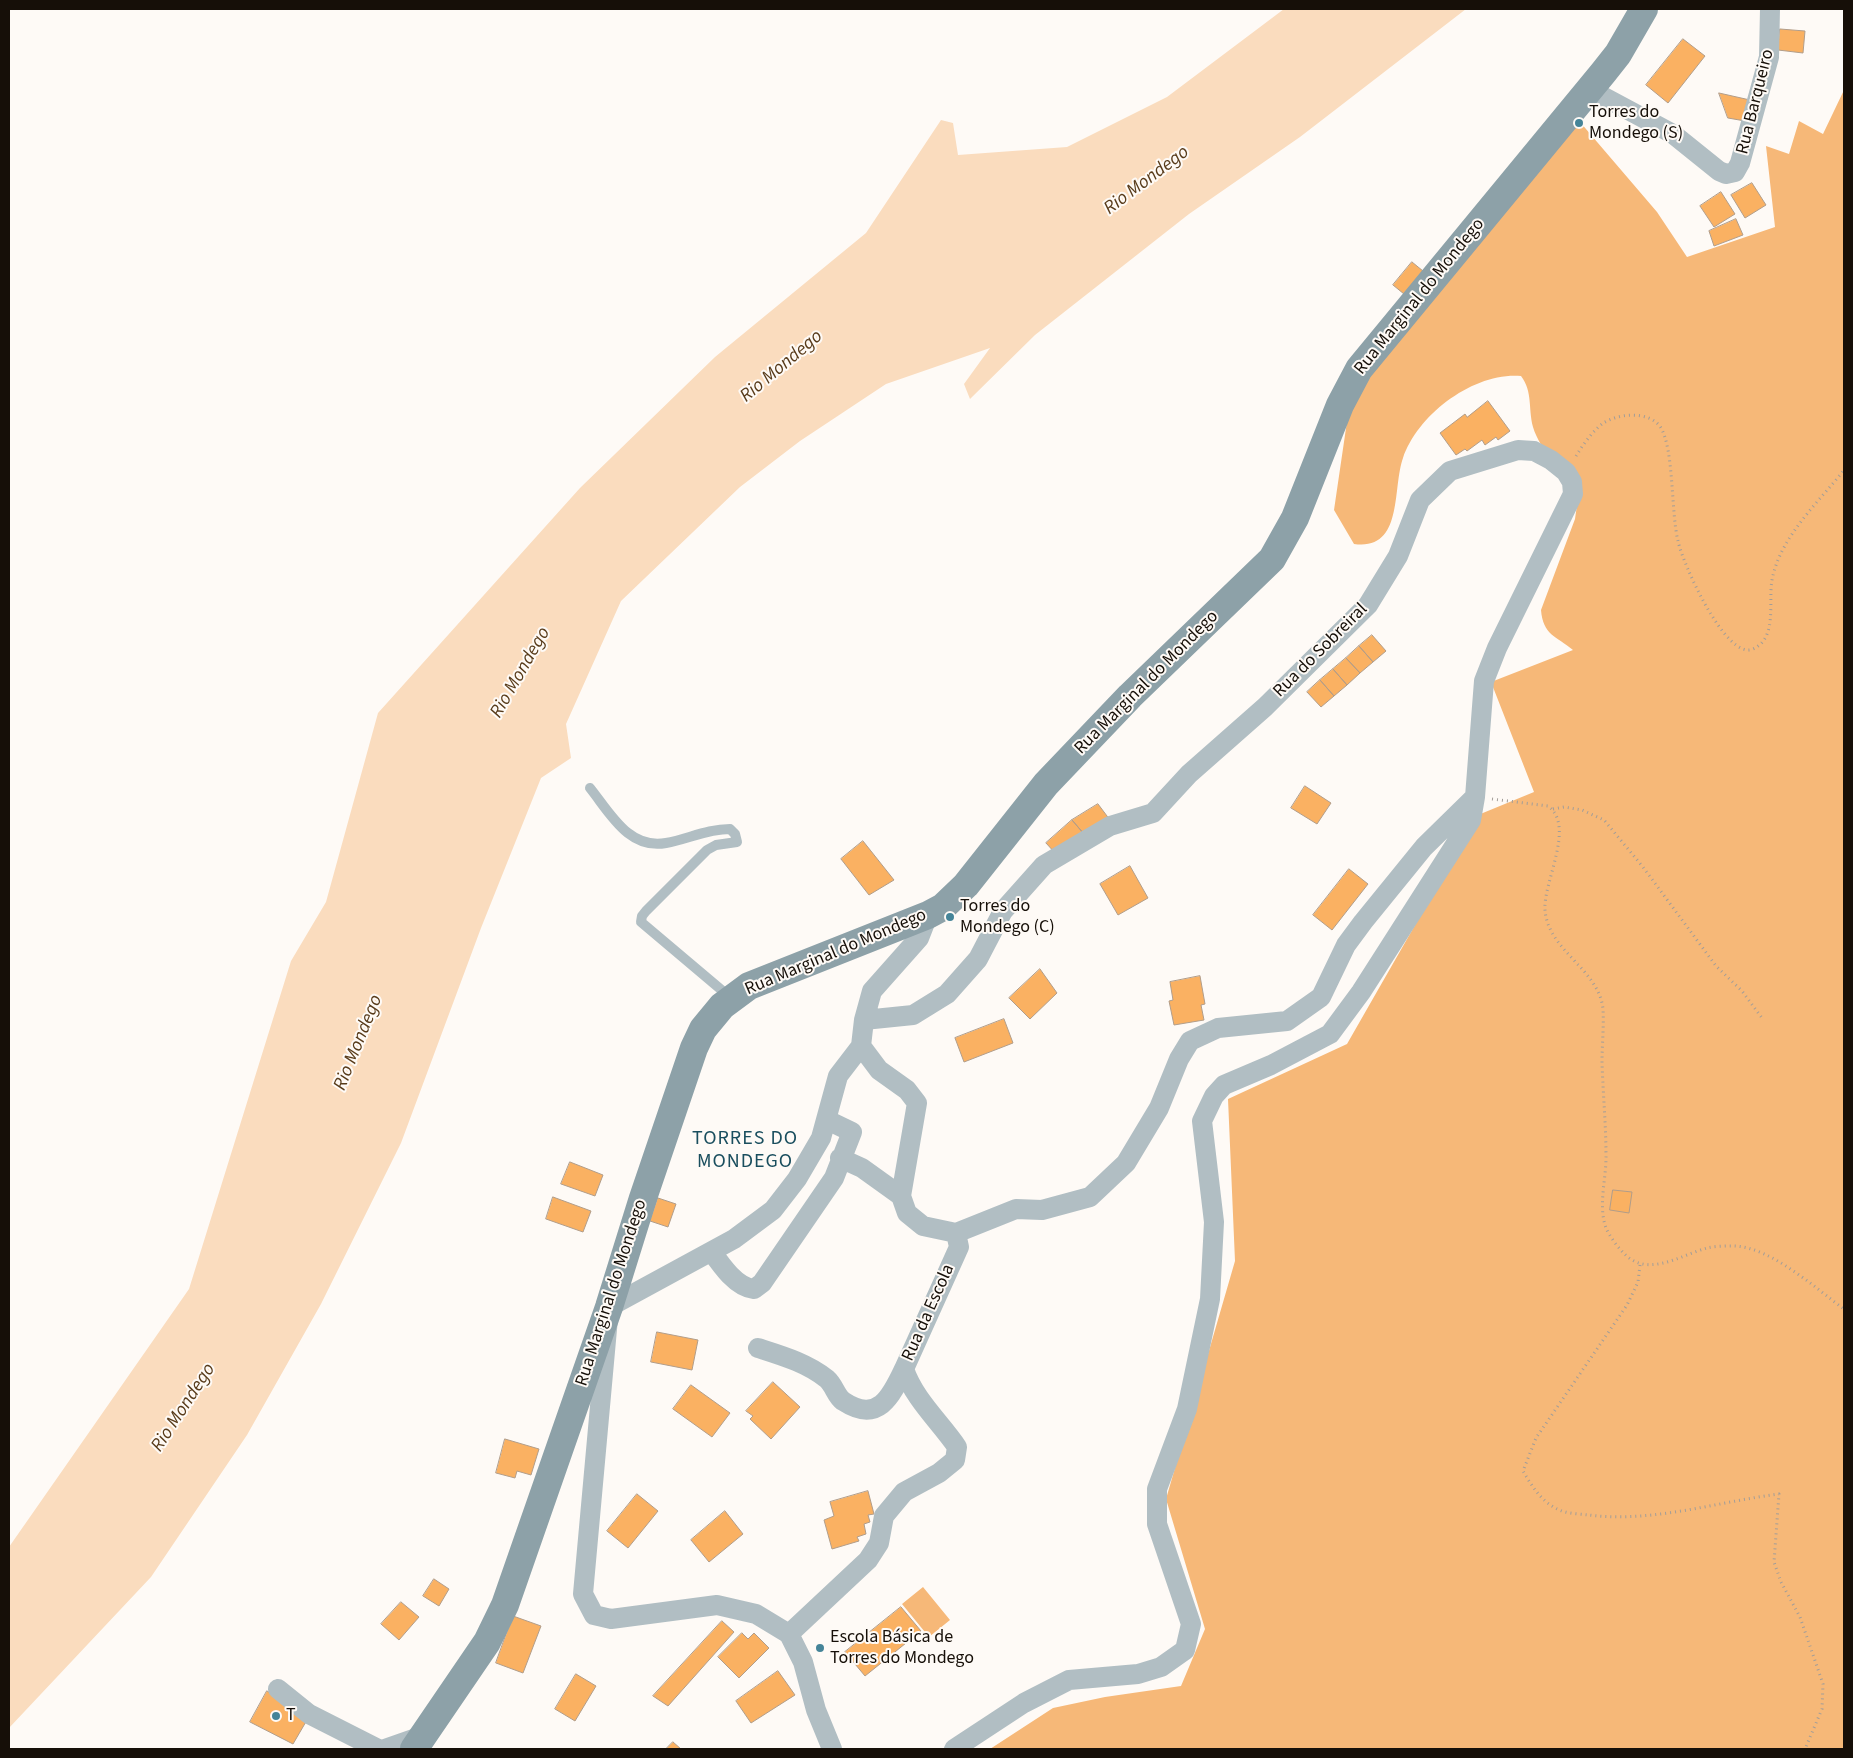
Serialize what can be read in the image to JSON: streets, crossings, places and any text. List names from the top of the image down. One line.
{"streets":{"main road":["Rua Marginal do Mondego"],"street":["Rua Barqueiro","Rua do Sobreiral","Rua da Escola"]},"crossings":[["Rua Barqueiro","Rua Marginal do Mondego"]],"districts":["TORRES DO MONDEGO"],"water":["Rio Mondego"],"places":["Torres do Mondego (S)","Torres do Mondego (C)","Escola Básica de Torres do Mondego","T"]}
